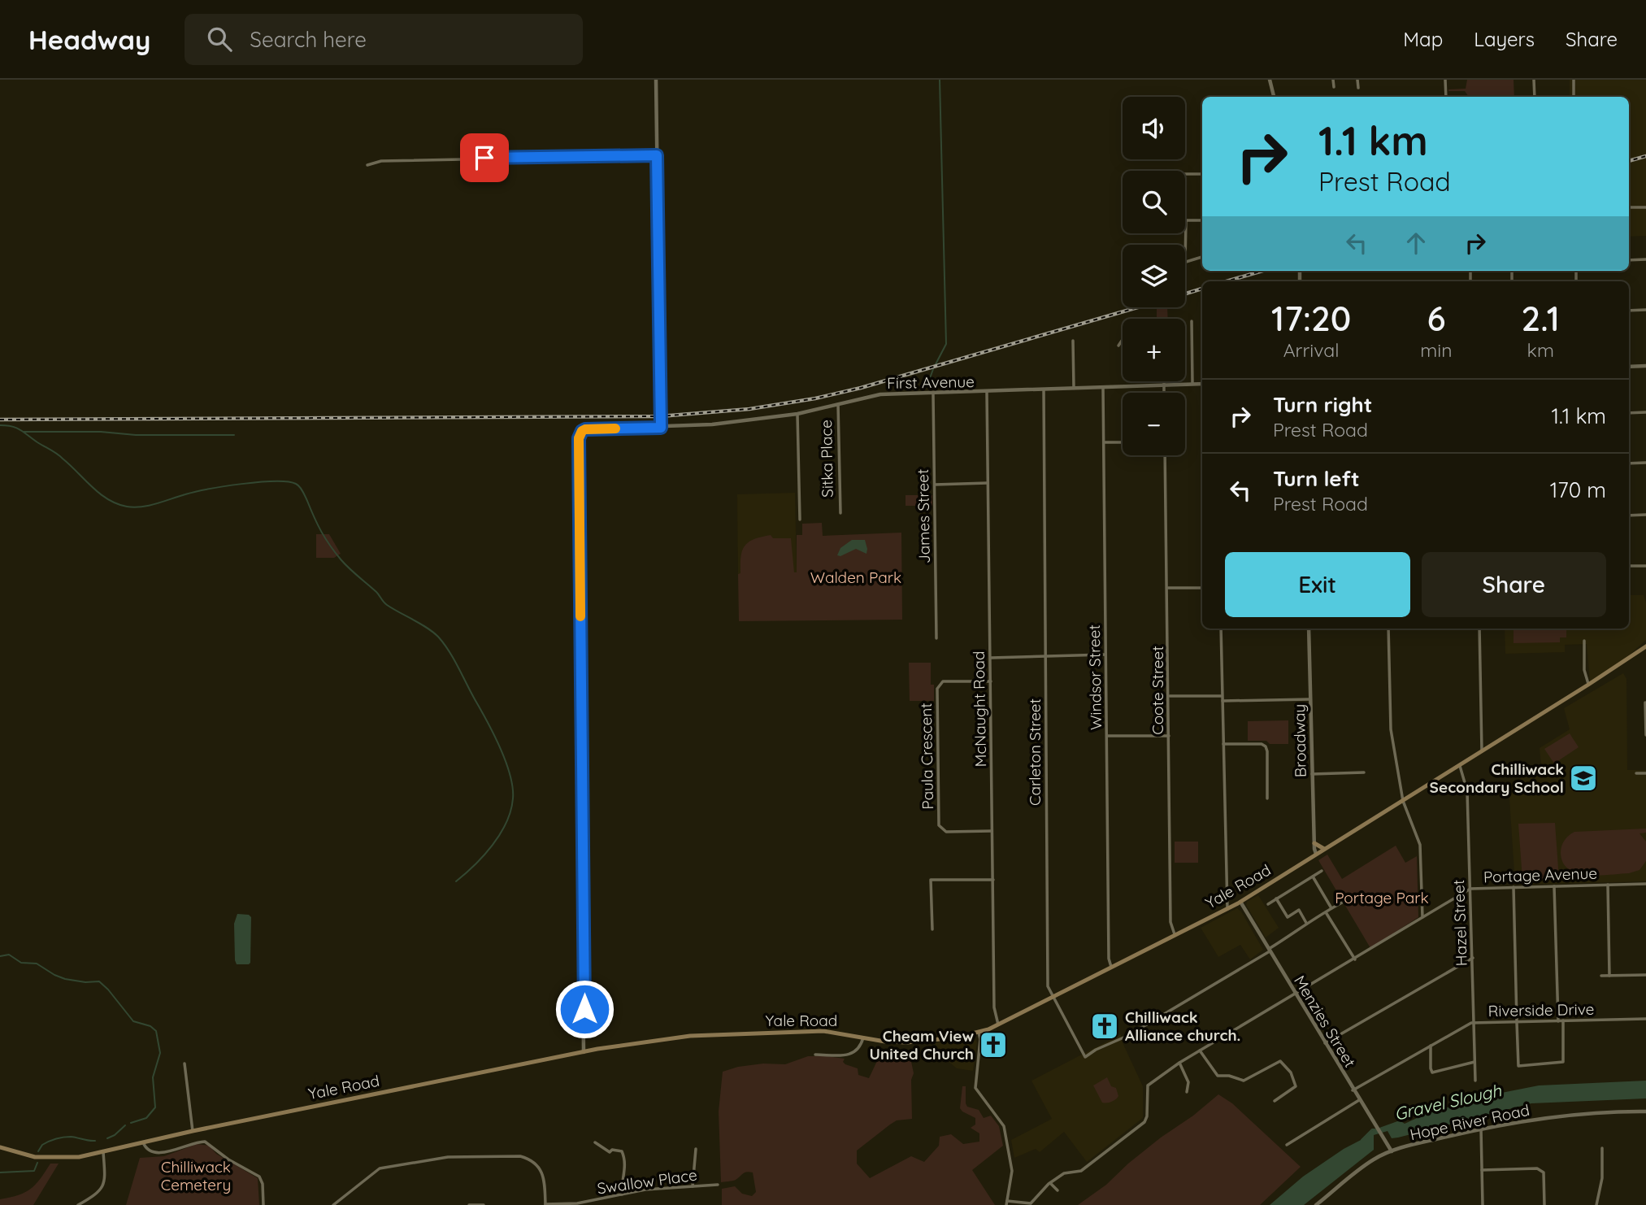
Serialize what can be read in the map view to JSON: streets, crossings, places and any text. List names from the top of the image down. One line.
{"streets":{"main road":["Yale Road"],"street":["First Avenue","Sitka Place","James Street","Windsor Street","Coote Street","McNaught Road","Broadway","Carleton Street","Paula Crescent","Portage Avenue","Hazel Street","Riverside Drive","Menzies Street","Hope River Road","Swallow Place"]},"crossings":[["First Avenue","Sitka Place"],["First Avenue","James Street"],["First Avenue","Windsor Street"],["First Avenue","McNaught Road"],["First Avenue","Carleton Street"],["First Avenue","Yale Road"],["Windsor Street","Yale Road"],["Coote Street","Yale Road"],["McNaught Road","Paula Crescent"],["McNaught Road","Yale Road"],["Broadway","Yale Road"],["Carleton Street","Yale Road"],["Carleton Street","Menzies Street"],["Portage Avenue","Hazel Street"],["Portage Avenue","Menzies Street"],["Yale Road","Hazel Street"],["Yale Road","Menzies Street"],["Hazel Street","Riverside Drive"],["Riverside Drive","Menzies Street"],["Menzies Street","Hope River Road"]],"water":["Gravel Slough"],"parks":["Walden Park","Portage Park","Chilliwack Cemetery"],"places":{"school or university":["Chilliwack Secondary School"],"church":["Chilliwack Alliance church.","Cheam View United Church"]},"page":{"header":"Headway","search":"Search here","nav":["Map","Layers","Share"],"map_buttons":["+","−"],"turn":["1.1 km","Prest Road"],"eta":["17:20","Arrival","6","min","2.1","km"],"list":[{"name":"Turn right","note":"Prest Road","value":"1.1 km"},{"name":"Turn left","note":"Prest Road","value":"170 m"}],"buttons":["Exit","Share"]}}
